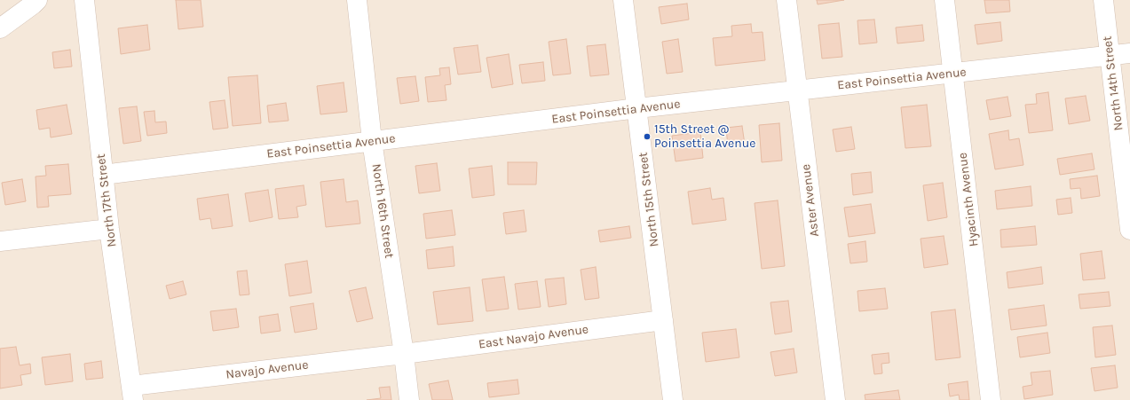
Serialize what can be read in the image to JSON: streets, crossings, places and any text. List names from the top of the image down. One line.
{"streets":{"street":["East Poinsettia Avenue","North 14th Street","North 15th Street","Hyacinth Avenue","North 17th Street","Aster Avenue","North 16th Street","East Navajo Avenue","Navajo Avenue"]},"crossings":[["East Poinsettia Avenue","North 14th Street"],["East Poinsettia Avenue","North 15th Street"],["East Poinsettia Avenue","Hyacinth Avenue"],["East Poinsettia Avenue","North 17th Street"],["East Poinsettia Avenue","Aster Avenue"],["East Poinsettia Avenue","North 16th Street"],["North 15th Street","East Navajo Avenue"],["North 17th Street","Navajo Avenue"],["North 16th Street","East Navajo Avenue"],["North 16th Street","Navajo Avenue"],["East Navajo Avenue","Navajo Avenue"]],"places":["15th Street @ Poinsettia Avenue"]}
